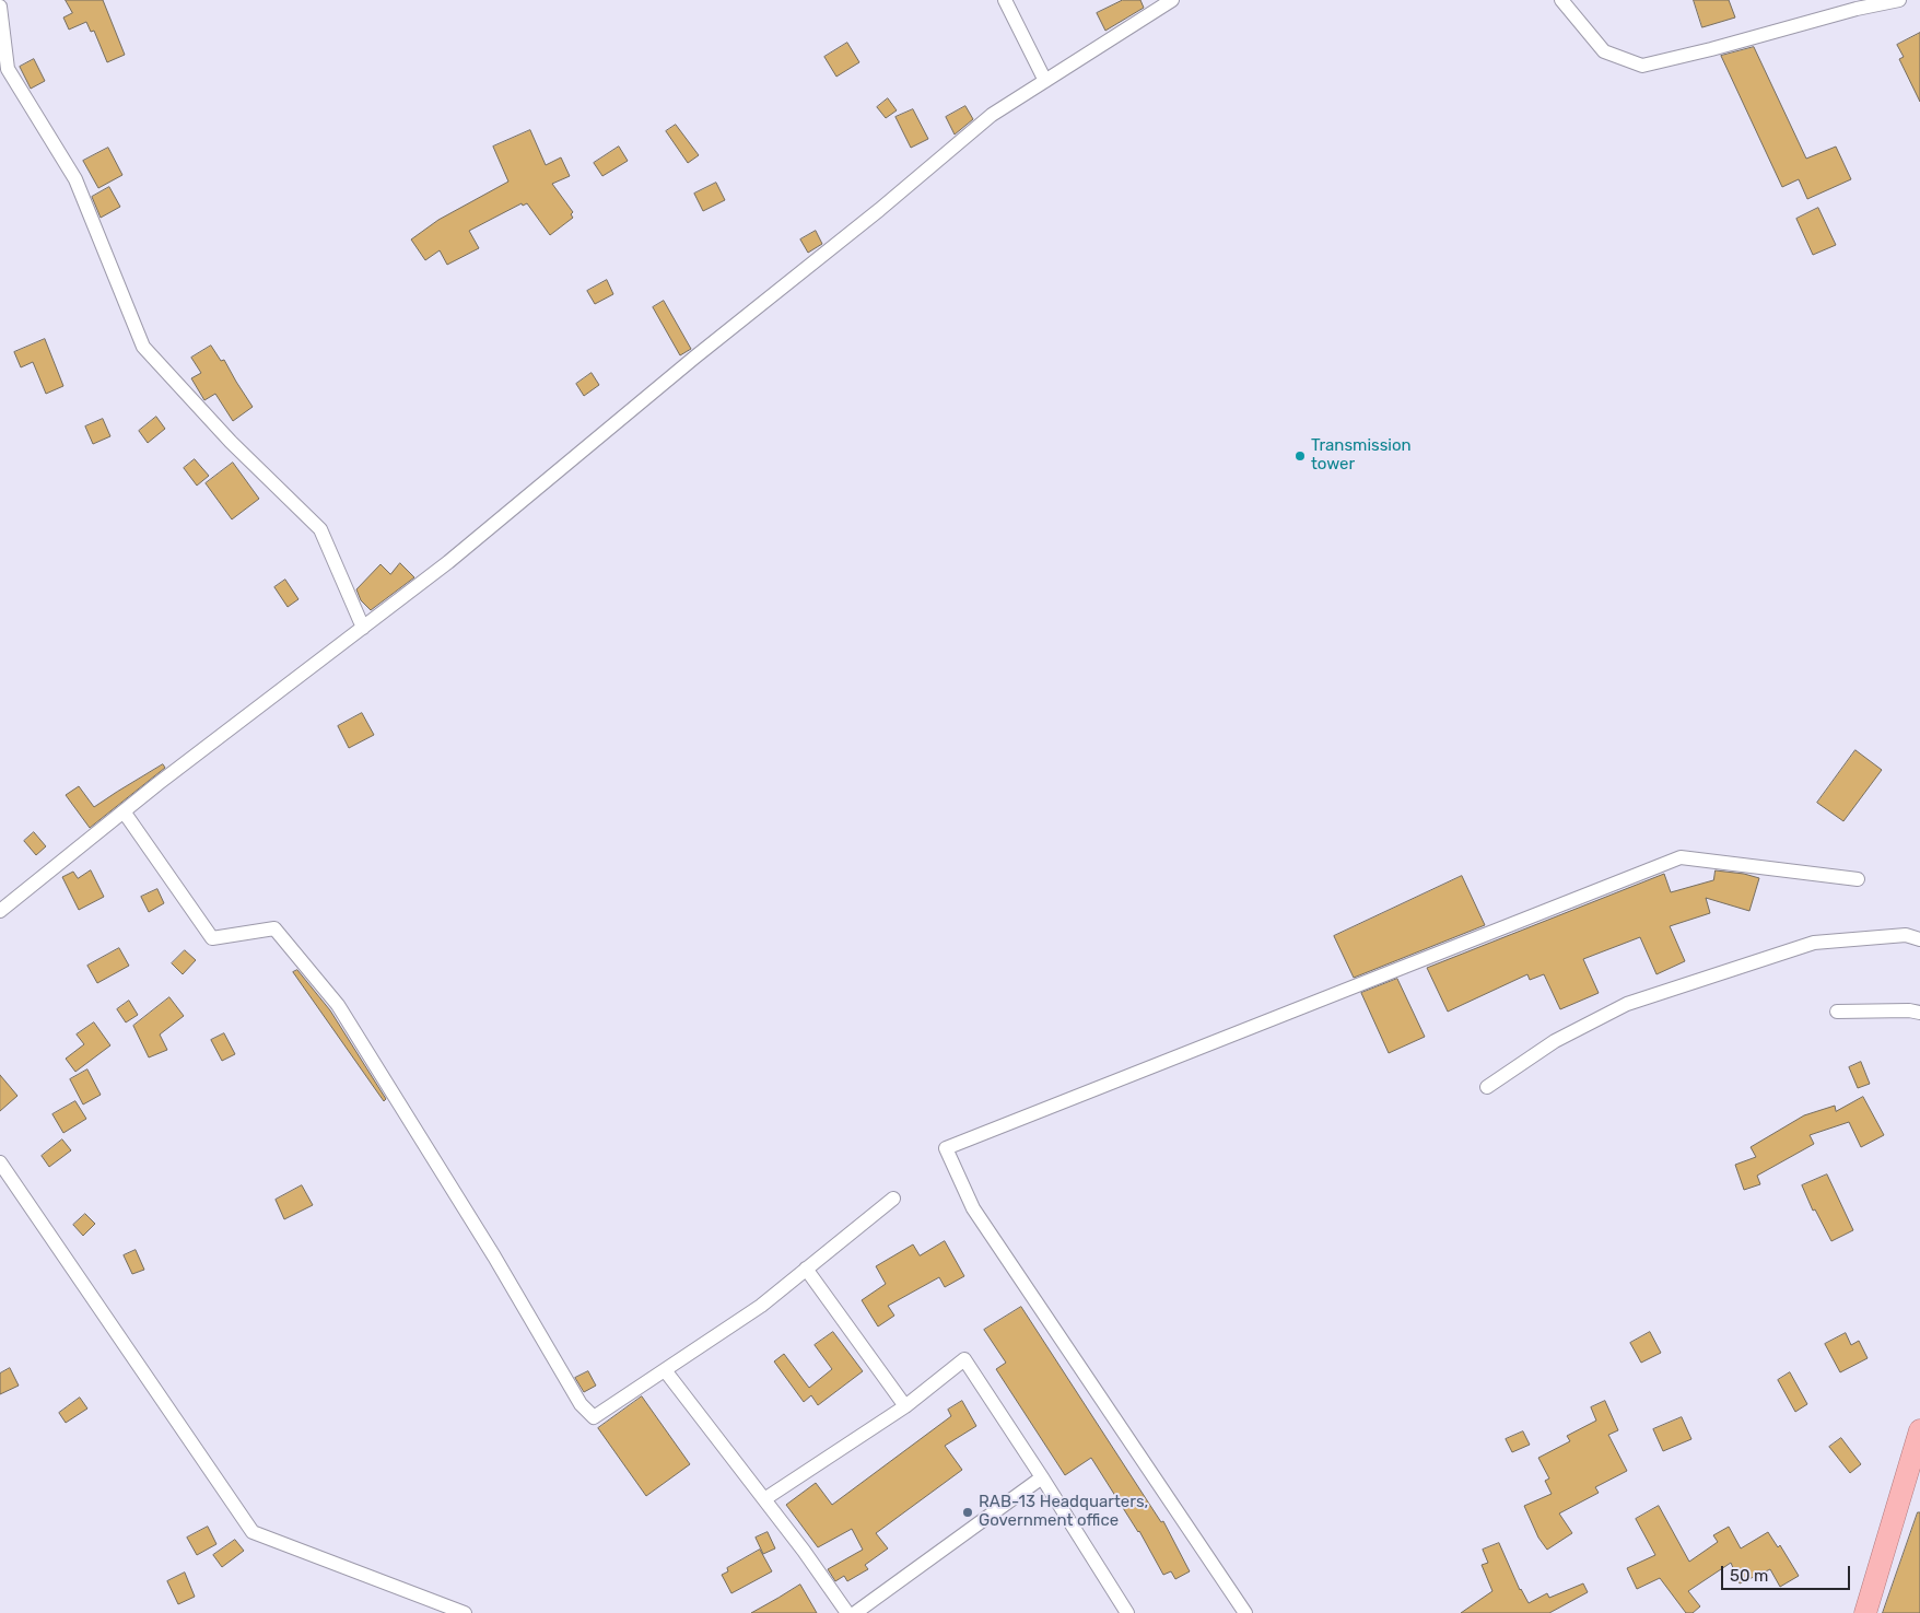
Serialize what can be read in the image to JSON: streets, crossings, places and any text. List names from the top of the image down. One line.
{"places":["Transmission tower","RAB-13 Headquarters, Government office"],"scale_bar":"50 m"}
